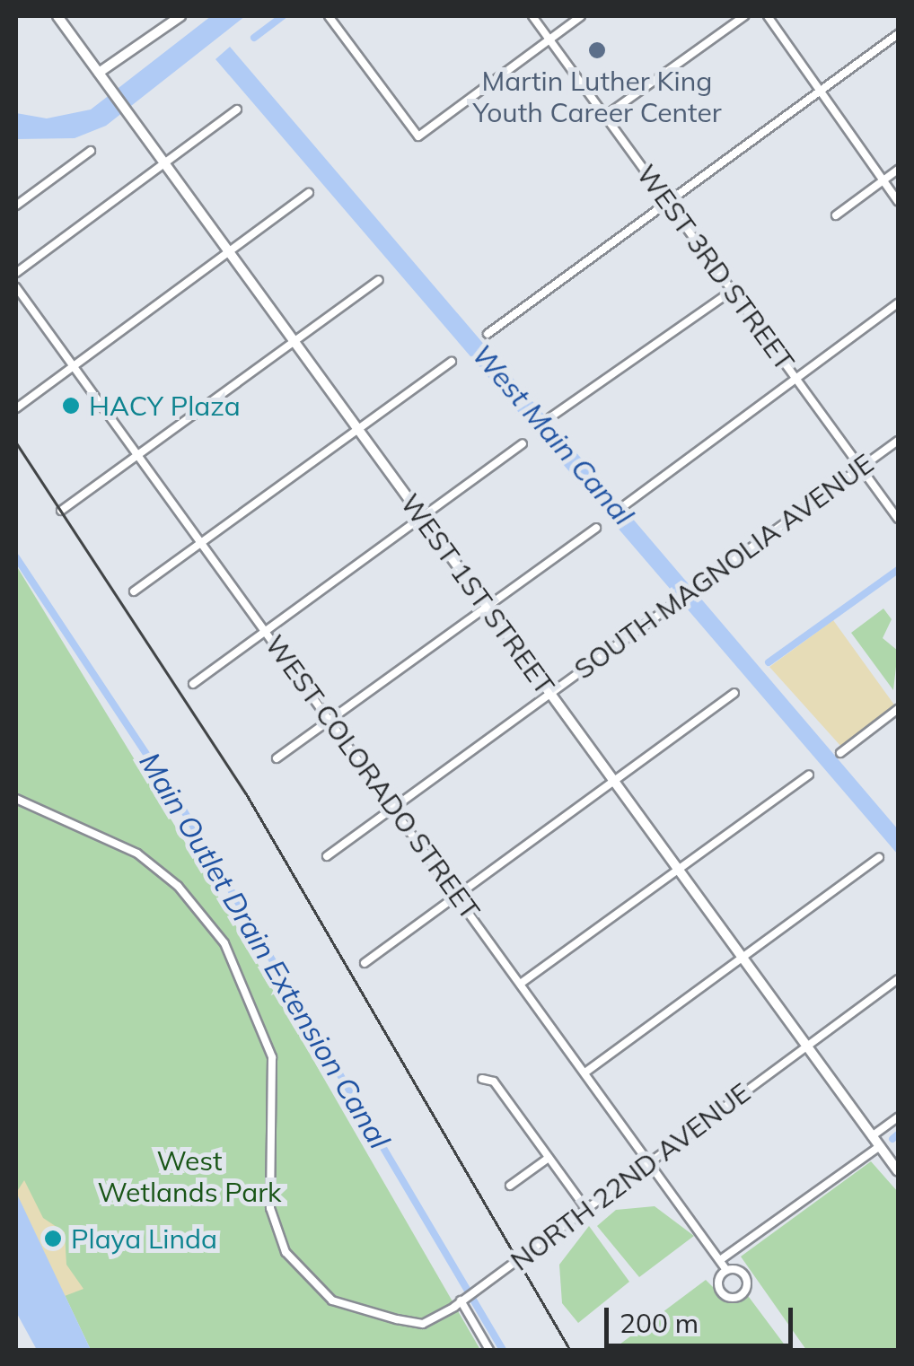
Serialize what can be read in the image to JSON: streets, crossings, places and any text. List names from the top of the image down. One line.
{"streets":{"main road":["WEST 1ST STREET"],"street":["WEST 3RD STREET","SOUTH MAGNOLIA AVENUE","WEST COLORADO STREET","NORTH 22ND AVENUE"]},"crossings":[["WEST 3RD STREET","SOUTH MAGNOLIA AVENUE"],["SOUTH MAGNOLIA AVENUE","WEST 1ST STREET"],["SOUTH MAGNOLIA AVENUE","WEST COLORADO STREET"],["WEST 1ST STREET","NORTH 22ND AVENUE"],["WEST COLORADO STREET","NORTH 22ND AVENUE"]],"water":["West Main Canal","Main Outlet Drain Extension Canal"],"parks":["West Wetlands Park"],"places":["Martin Luther King Youth Career Center","HACY Plaza","Playa Linda"],"scale_bar":"200 m"}
